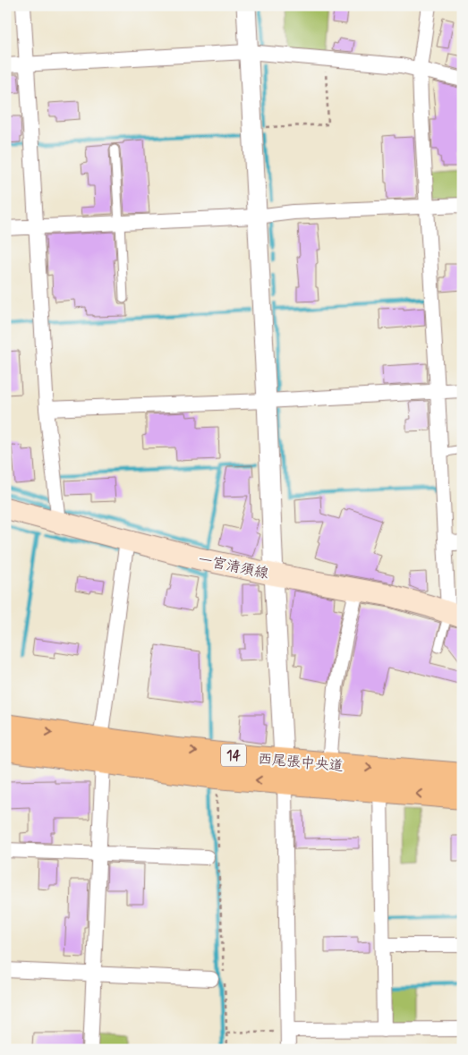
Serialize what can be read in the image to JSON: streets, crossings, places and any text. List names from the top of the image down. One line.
{"streets":{"main road":["一宮清須線","14","西尾張中央道"]}}
